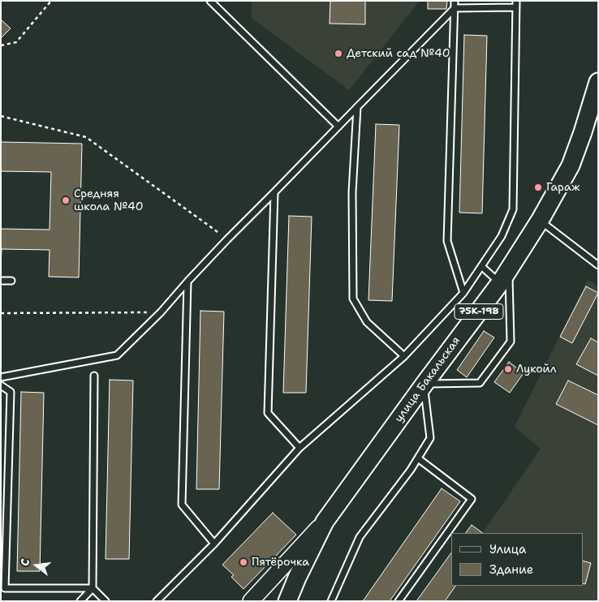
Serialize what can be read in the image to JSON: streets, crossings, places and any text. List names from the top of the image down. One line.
{"streets":{"main road":["75К-198","улица Бакальская"]},"crossings":[["75К-198","улица Бакальская"]],"places":["Детский сад №40","Гараж","Средняя школа №40","Лукойл","Пятёрочка"],"legend":["Улица","Здание"],"north":"left"}
